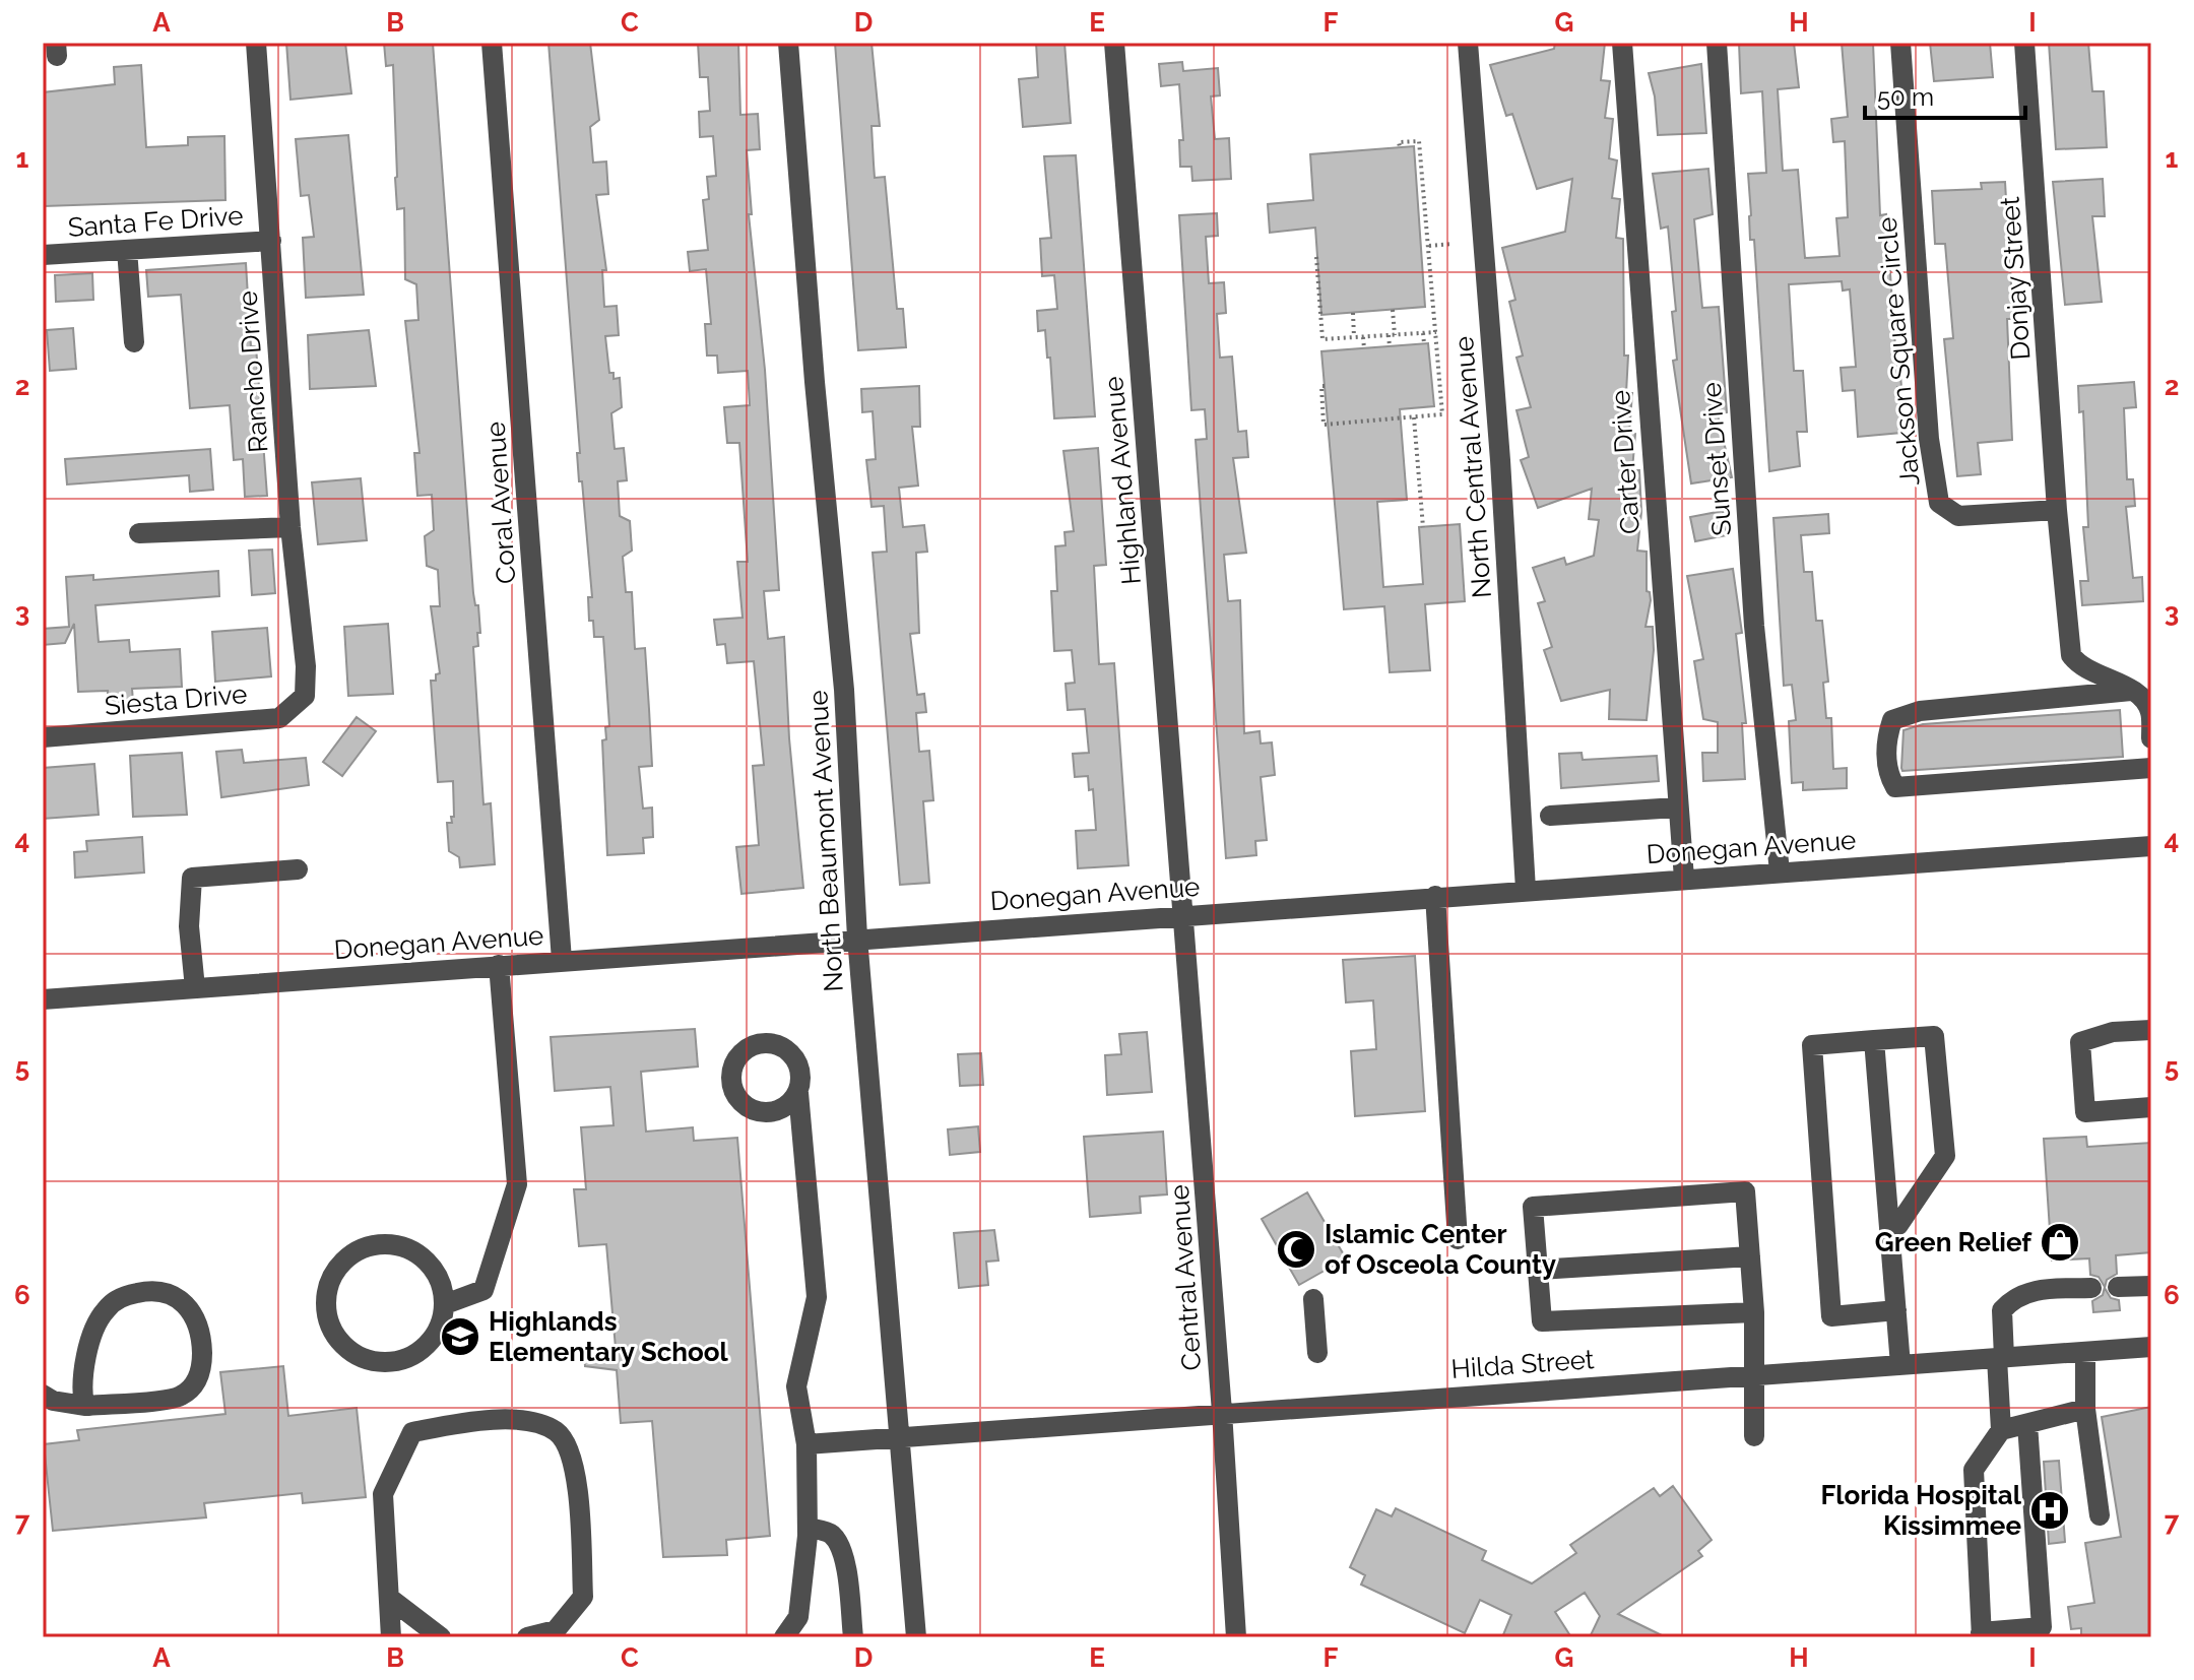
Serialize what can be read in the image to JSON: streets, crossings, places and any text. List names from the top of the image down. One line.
{"streets":{"street":["Santa Fe Drive","Donjay Street","Jackson Square Circle","Rancho Drive","Sunset Drive","Carter Drive","North Central Avenue","Highland Avenue","Coral Avenue","Siesta Drive","North Beaumont Avenue","Donegan Avenue","Central Avenue","Hilda Street"]},"crossings":[["Santa Fe Drive","Rancho Drive"],["Donjay Street","Jackson Square Circle"],["Rancho Drive","Siesta Drive"],["Sunset Drive","Donegan Avenue"],["Carter Drive","Donegan Avenue"],["North Central Avenue","Donegan Avenue"],["Highland Avenue","Donegan Avenue"],["Highland Avenue","Central Avenue"],["Coral Avenue","Donegan Avenue"],["North Beaumont Avenue","Donegan Avenue"],["North Beaumont Avenue","Hilda Street"],["Donegan Avenue","Central Avenue"],["Central Avenue","Hilda Street"]],"places":{"shop":["Green Relief"],"mosque":["Islamic Center of Osceola County"],"school or university":["Highlands Elementary School"],"hospital":["Florida Hospital Kissimmee"]},"scale_bar":"50 m","grid":{"columns":["A","B","C","D","E","F","G","H","I"],"rows":["1","2","3","4","5","6","7"]}}
